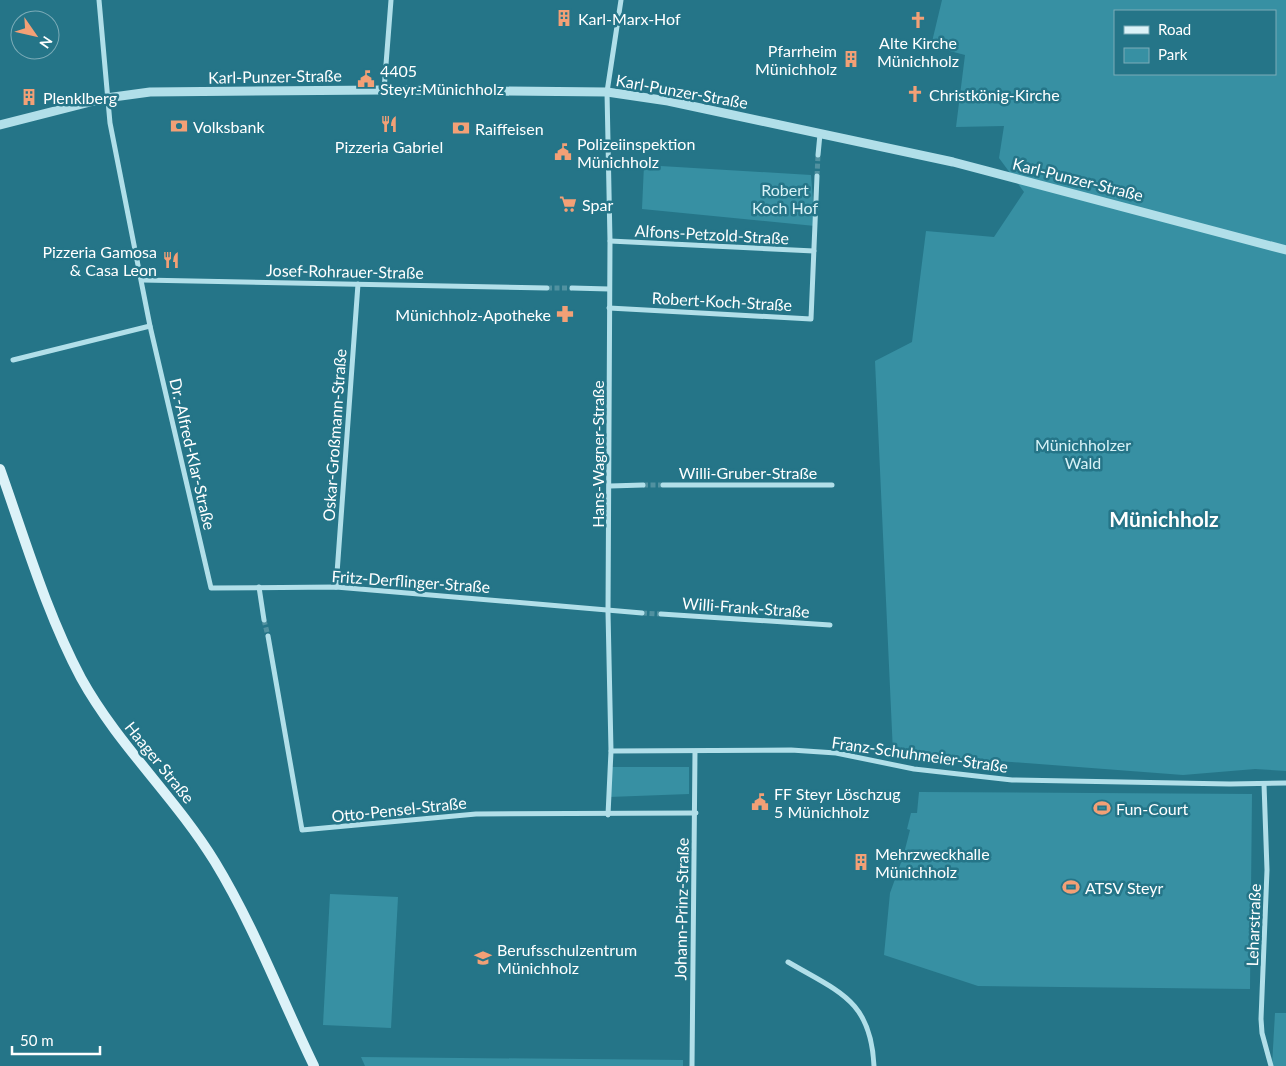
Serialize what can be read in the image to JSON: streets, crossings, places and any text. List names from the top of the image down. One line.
{"streets":{"main road":["Haager Straße"],"street":["Karl-Punzer-Straße","Alfons-Petzold-Straße","Josef-Rohrauer-Straße","Robert-Koch-Straße","Oskar-Großmann-Straße","Dr.-Alfred-Klar-Straße","Hans-Wagner-Straße","Willi-Gruber-Straße","Fritz-Derflinger-Straße","Willi-Frank-Straße","Franz-Schuhmeier-Straße","Otto-Pensel-Straße","Johann-Prinz-Straße","Leharstraße"]},"crossings":[["Karl-Punzer-Straße","Dr.-Alfred-Klar-Straße"],["Karl-Punzer-Straße","Hans-Wagner-Straße"],["Alfons-Petzold-Straße","Robert-Koch-Straße"],["Alfons-Petzold-Straße","Hans-Wagner-Straße"],["Josef-Rohrauer-Straße","Oskar-Großmann-Straße"],["Josef-Rohrauer-Straße","Dr.-Alfred-Klar-Straße"],["Robert-Koch-Straße","Hans-Wagner-Straße"],["Oskar-Großmann-Straße","Fritz-Derflinger-Straße"],["Dr.-Alfred-Klar-Straße","Fritz-Derflinger-Straße"],["Hans-Wagner-Straße","Fritz-Derflinger-Straße"],["Hans-Wagner-Straße","Franz-Schuhmeier-Straße"],["Hans-Wagner-Straße","Otto-Pensel-Straße"],["Franz-Schuhmeier-Straße","Johann-Prinz-Straße"],["Franz-Schuhmeier-Straße","Leharstraße"],["Otto-Pensel-Straße","Johann-Prinz-Straße"]],"districts":["Münichholz"],"parks":["Robert Koch Hof","Münichholzer Wald"],"places":{"building":["Karl-Marx-Hof","Pfarrheim Münichholz","Plenklberg","Mehrzweckhalle Münichholz"],"church":["Alte Kirche Münichholz","Christkönig-Kirche"],"public building":["4405 Steyr-Münichholz","Polizeiinspektion Münichholz","FF Steyr Löschzug 5 Münichholz"],"restaurant":["Pizzeria Gabriel","Pizzeria Gamosa & Casa Leon"],"bank":["Volksbank","Raiffeisen"],"supermarket":["Spar"],"pharmacy":["Münichholz-Apotheke"],"sports":["Fun-Court","ATSV Steyr"],"school or university":["Berufsschulzentrum Münichholz"]},"legend":["Road","Park"],"scale_bar":"50 m","north":"bottom right"}
